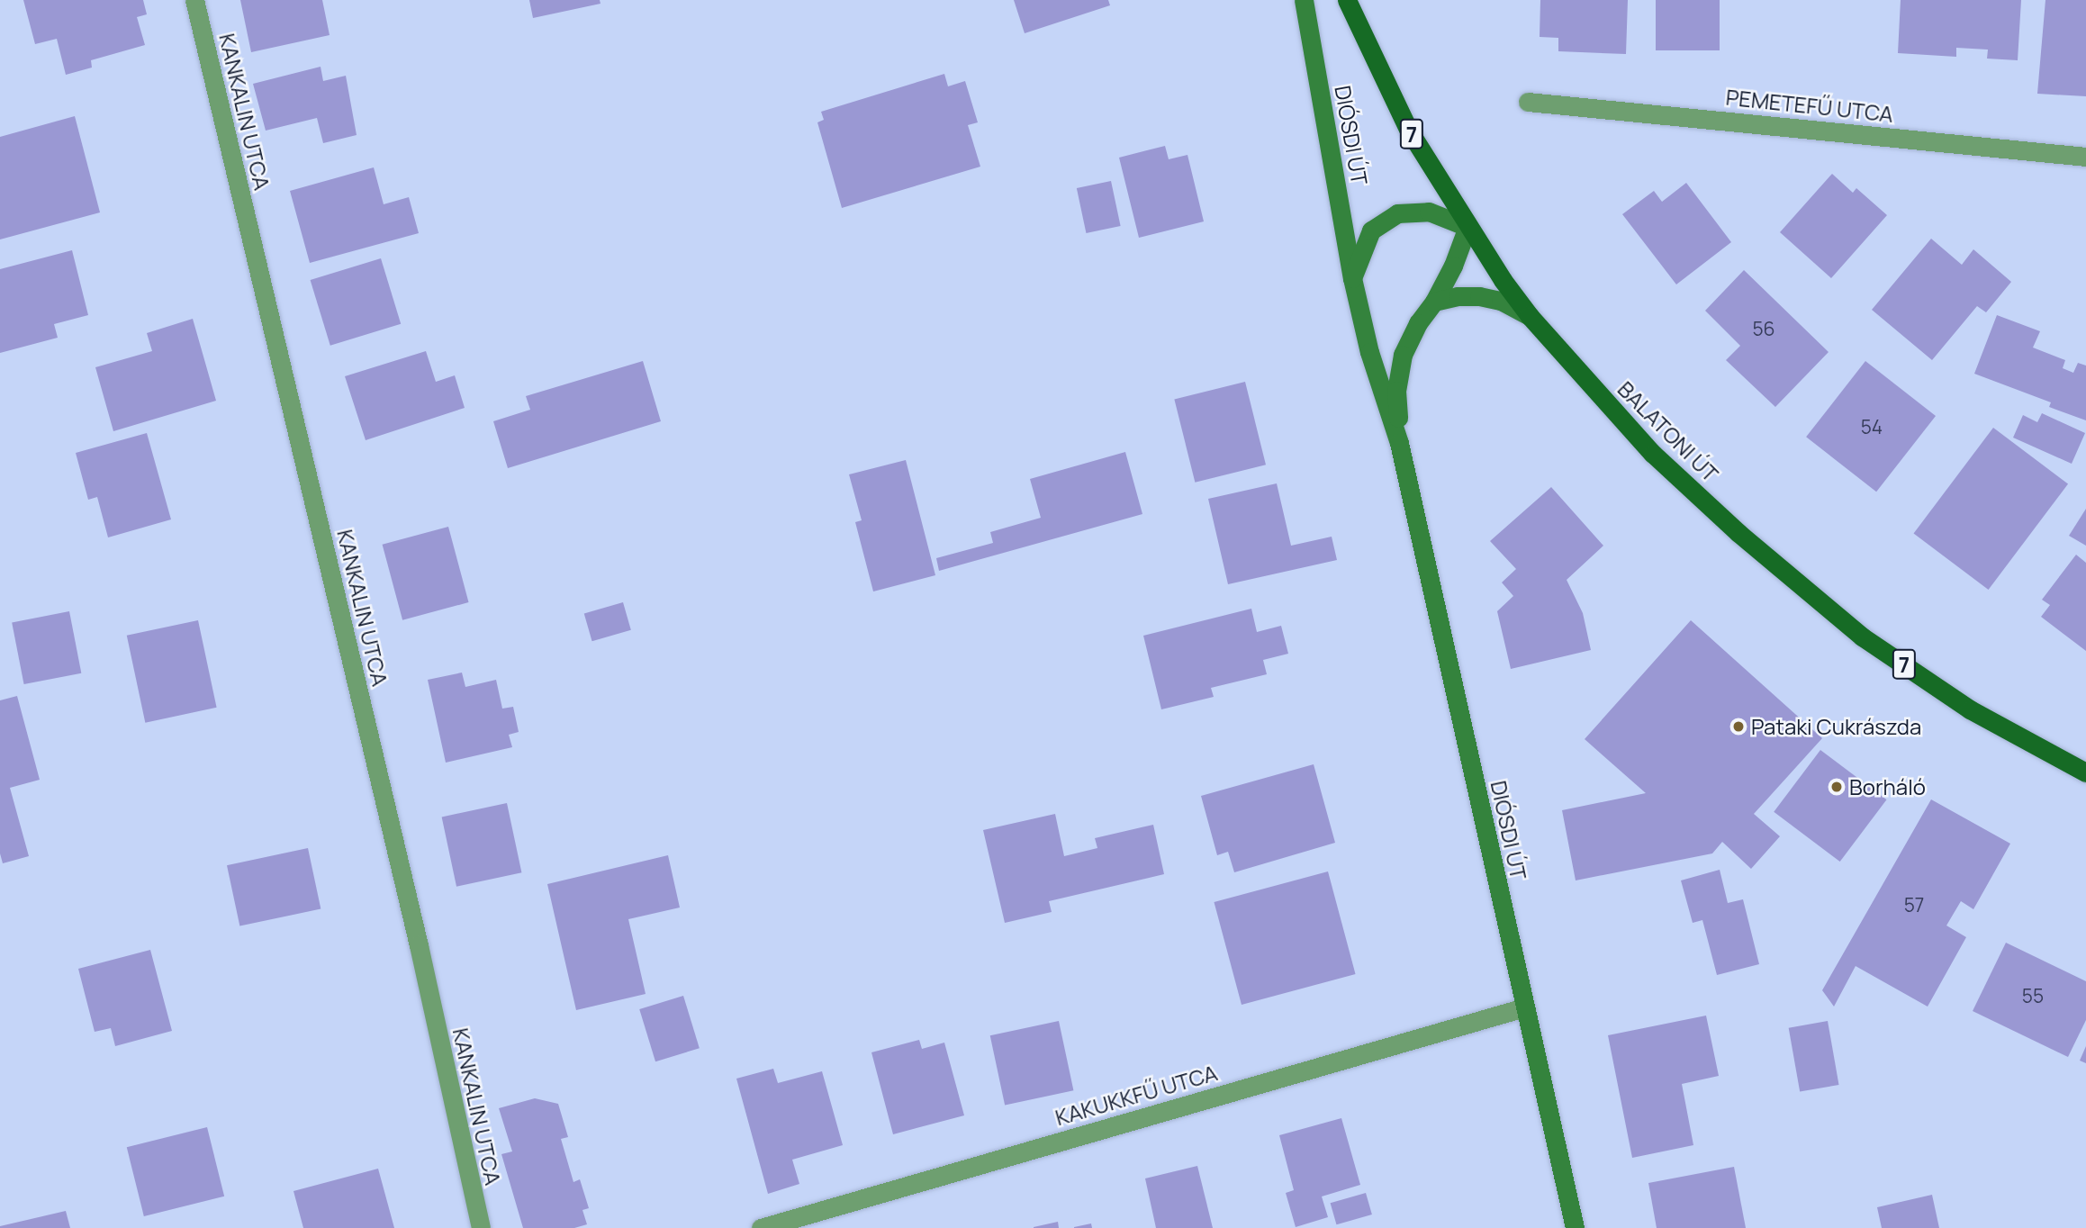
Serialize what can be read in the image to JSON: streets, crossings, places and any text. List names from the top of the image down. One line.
{"streets":{"main road":["7","DIÓSDI ÚT","BALATONI ÚT"],"street":["PEMETEFŰ UTCA","KANKALIN UTCA","KAKUKKFŰ UTCA"]},"crossings":[["DIÓSDI ÚT","BALATONI ÚT"],["DIÓSDI ÚT","KAKUKKFŰ UTCA"]],"places":["Pataki Cukrászda","Borháló"],"house_numbers":["56","54","57","55"]}
